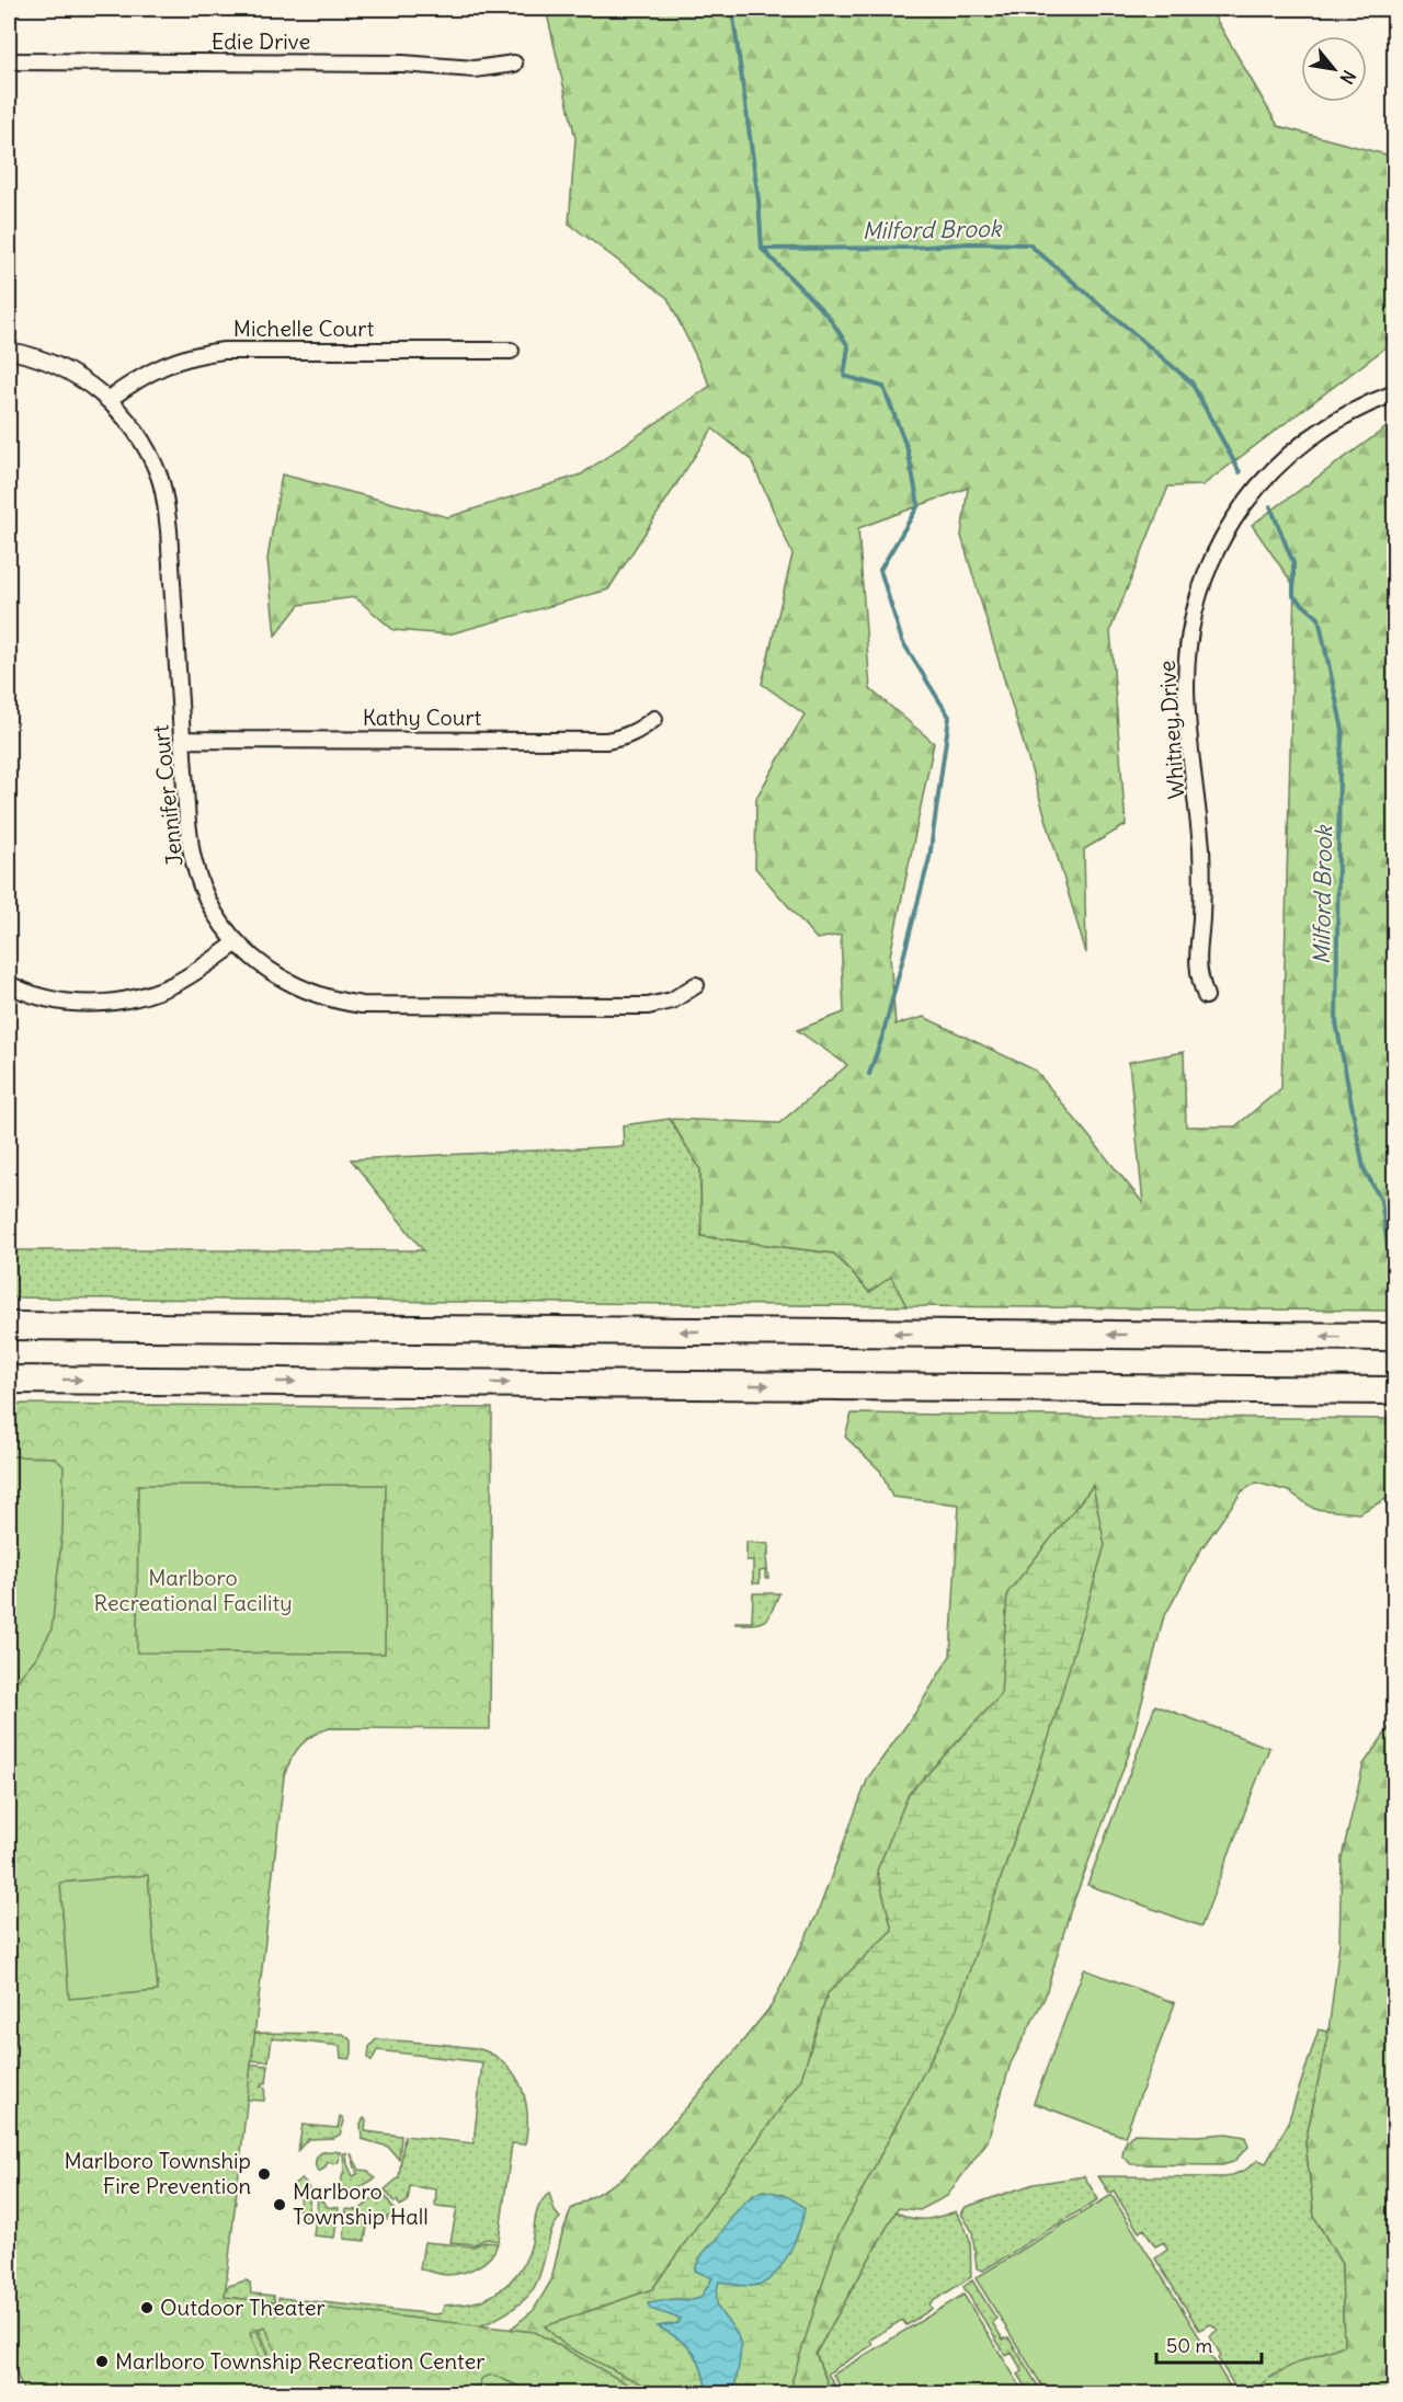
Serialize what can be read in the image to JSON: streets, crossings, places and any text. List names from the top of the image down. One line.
{"streets":{"street":["Edie Drive","Michelle Court","Kathy Court","Whitney Drive","Jennifer Court"]},"crossings":[["Michelle Court","Jennifer Court"],["Kathy Court","Jennifer Court"]],"water":["Milford Brook"],"parks":["Marlboro Recreational Facility"],"places":["Marlboro Township Fire Prevention","Marlboro Township Hall","Outdoor Theater","Marlboro Township Recreation Center"],"scale_bar":"50 m","north":"bottom right"}
